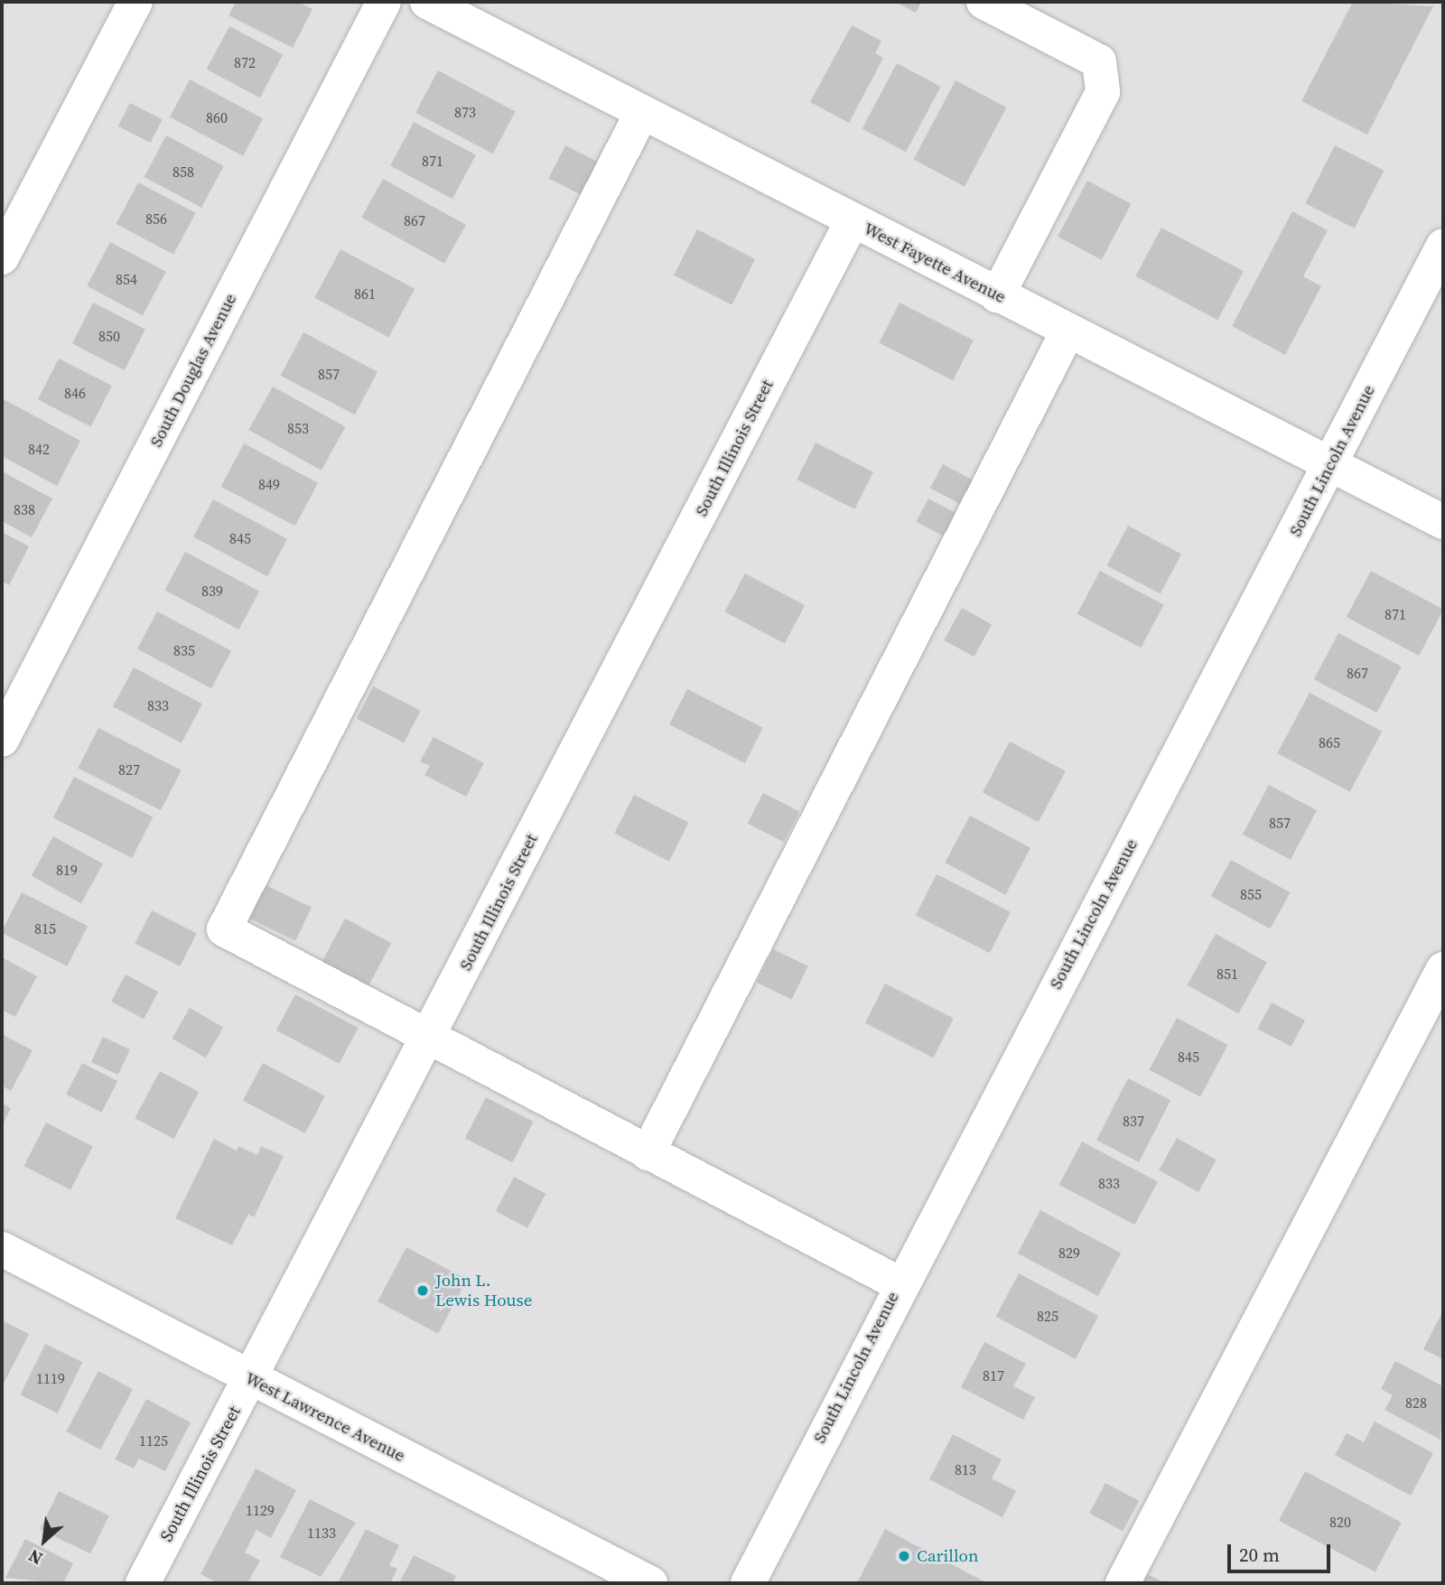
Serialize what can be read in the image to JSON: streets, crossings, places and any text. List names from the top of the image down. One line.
{"streets":{"street":["West Fayette Avenue","South Douglas Avenue","South Illinois Street","South Lincoln Avenue","West Lawrence Avenue"]},"crossings":[["West Fayette Avenue","South Illinois Street"],["West Fayette Avenue","South Lincoln Avenue"],["South Illinois Street","West Lawrence Avenue"]],"places":["John L. Lewis House","Carillon"],"house_numbers":["872","873","860","871","858","856","867","854","861","850","857","846","853","842","849","838","845","839","871","835","867","833","865","827","857","819","855","815","851","845","837","833","829","825","817","1119","828","1125","813","1129","820","1133"],"scale_bar":"20 m","north":"bottom left"}
